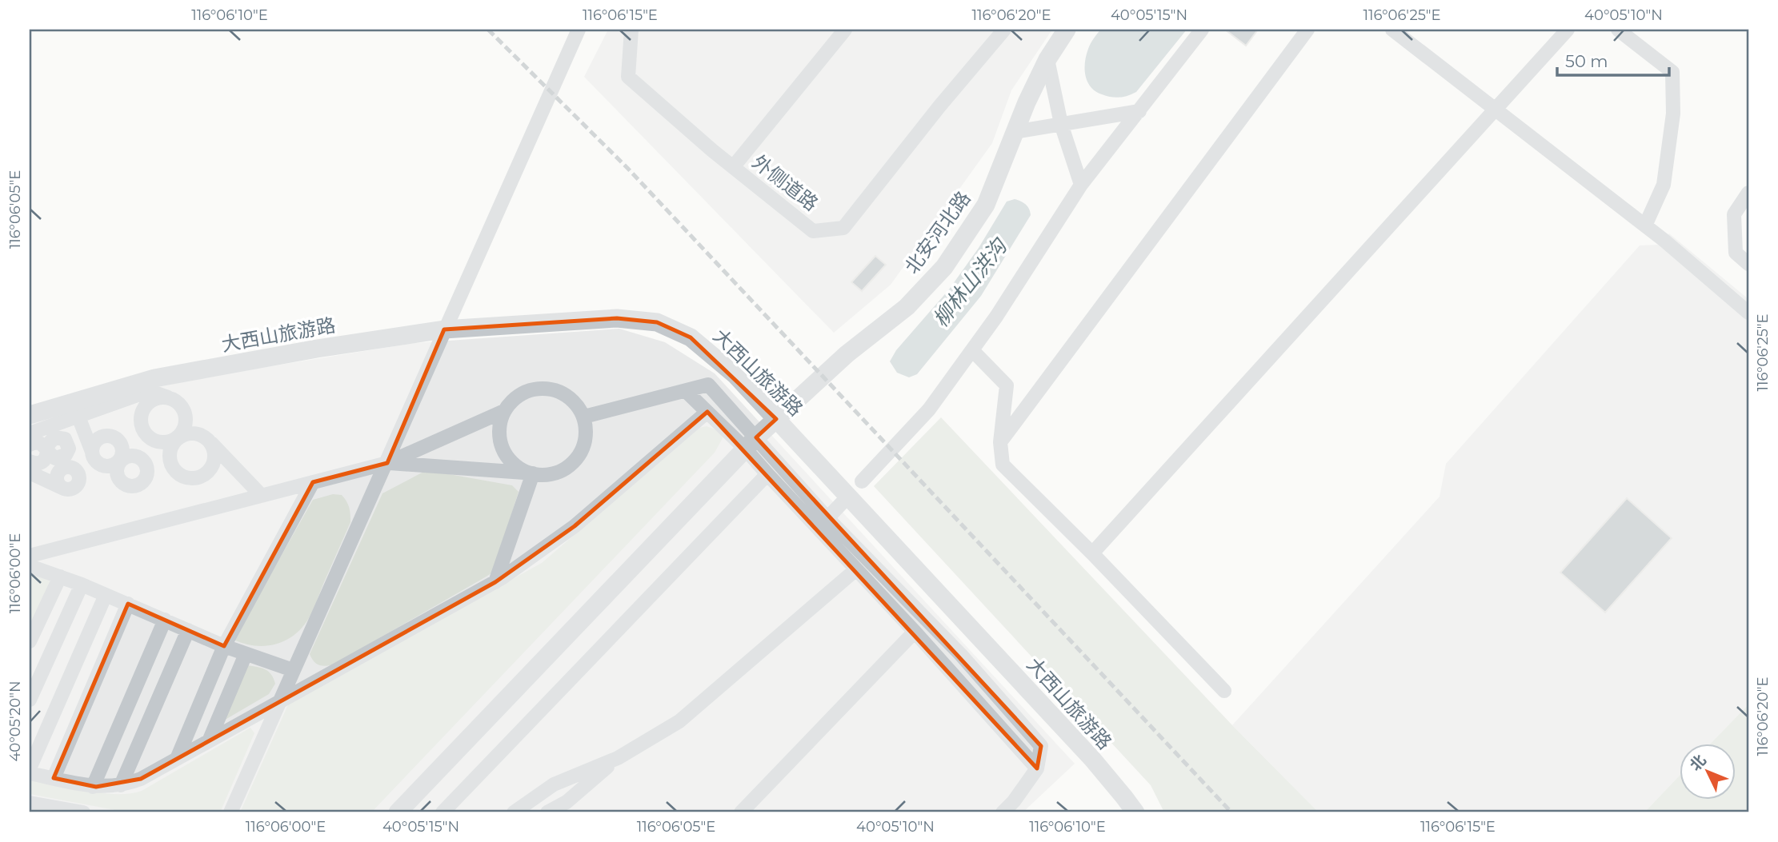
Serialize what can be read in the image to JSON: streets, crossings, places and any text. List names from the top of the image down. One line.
{"streets":{"street":["外侧道路","北安河北路","大西山旅游路"]},"crossings":[["北安河北路","大西山旅游路"]],"water":["柳林山洪沟"],"scale_bar":"50 m","north":"top left","coordinates":["116°06'10\"E","116°06'15\"E","116°06'20\"E","40°05'15\"N","116°06'25\"E","40°05'10\"N","116°06'05\"E","116°06'00\"E","40°05'20\"N"]}
